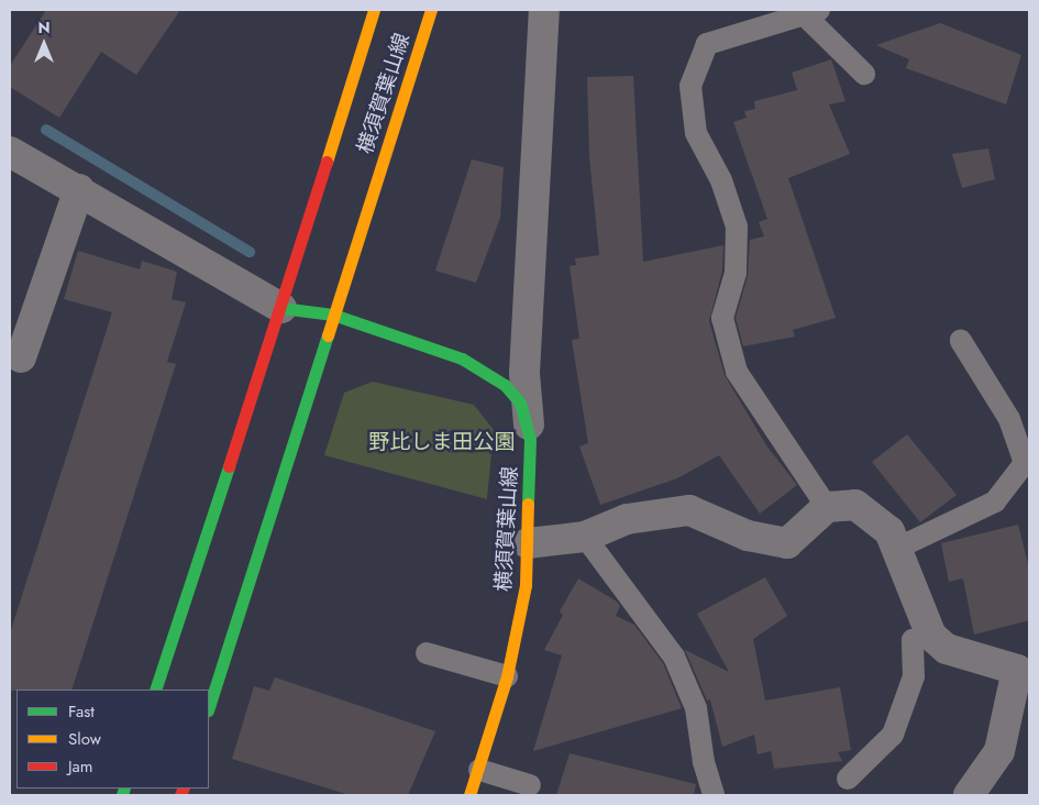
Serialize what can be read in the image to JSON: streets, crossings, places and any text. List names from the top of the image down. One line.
{"streets":{"main road":["横須賀葉山線"]},"parks":["野比しま田公園"],"legend":["Fast","Slow","Jam"],"north":"top"}
